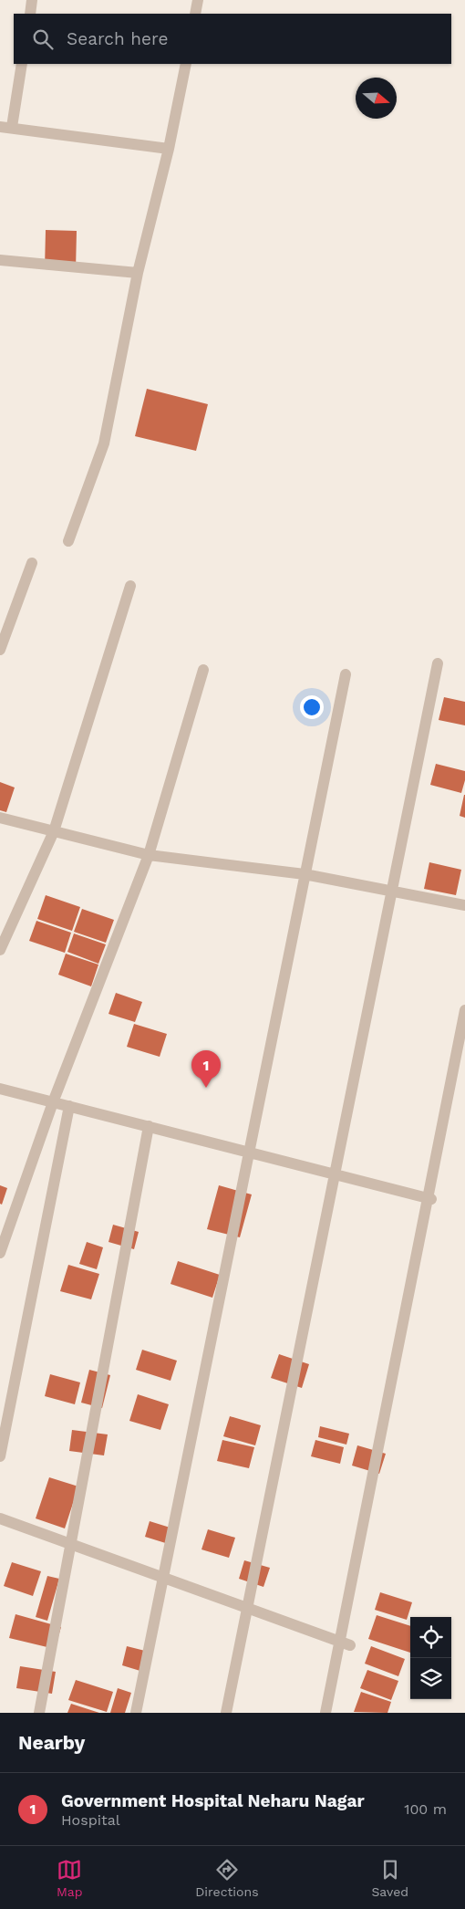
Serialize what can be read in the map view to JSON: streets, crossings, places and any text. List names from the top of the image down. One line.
{"north":"right","page":{"search":"Search here","pins":"1","heading":"Nearby","list":[{"mark":"1","name":"Government Hospital Neharu Nagar","note":"Hospital","value":"100 m"}],"nav":["Map","Directions","Saved"]}}
